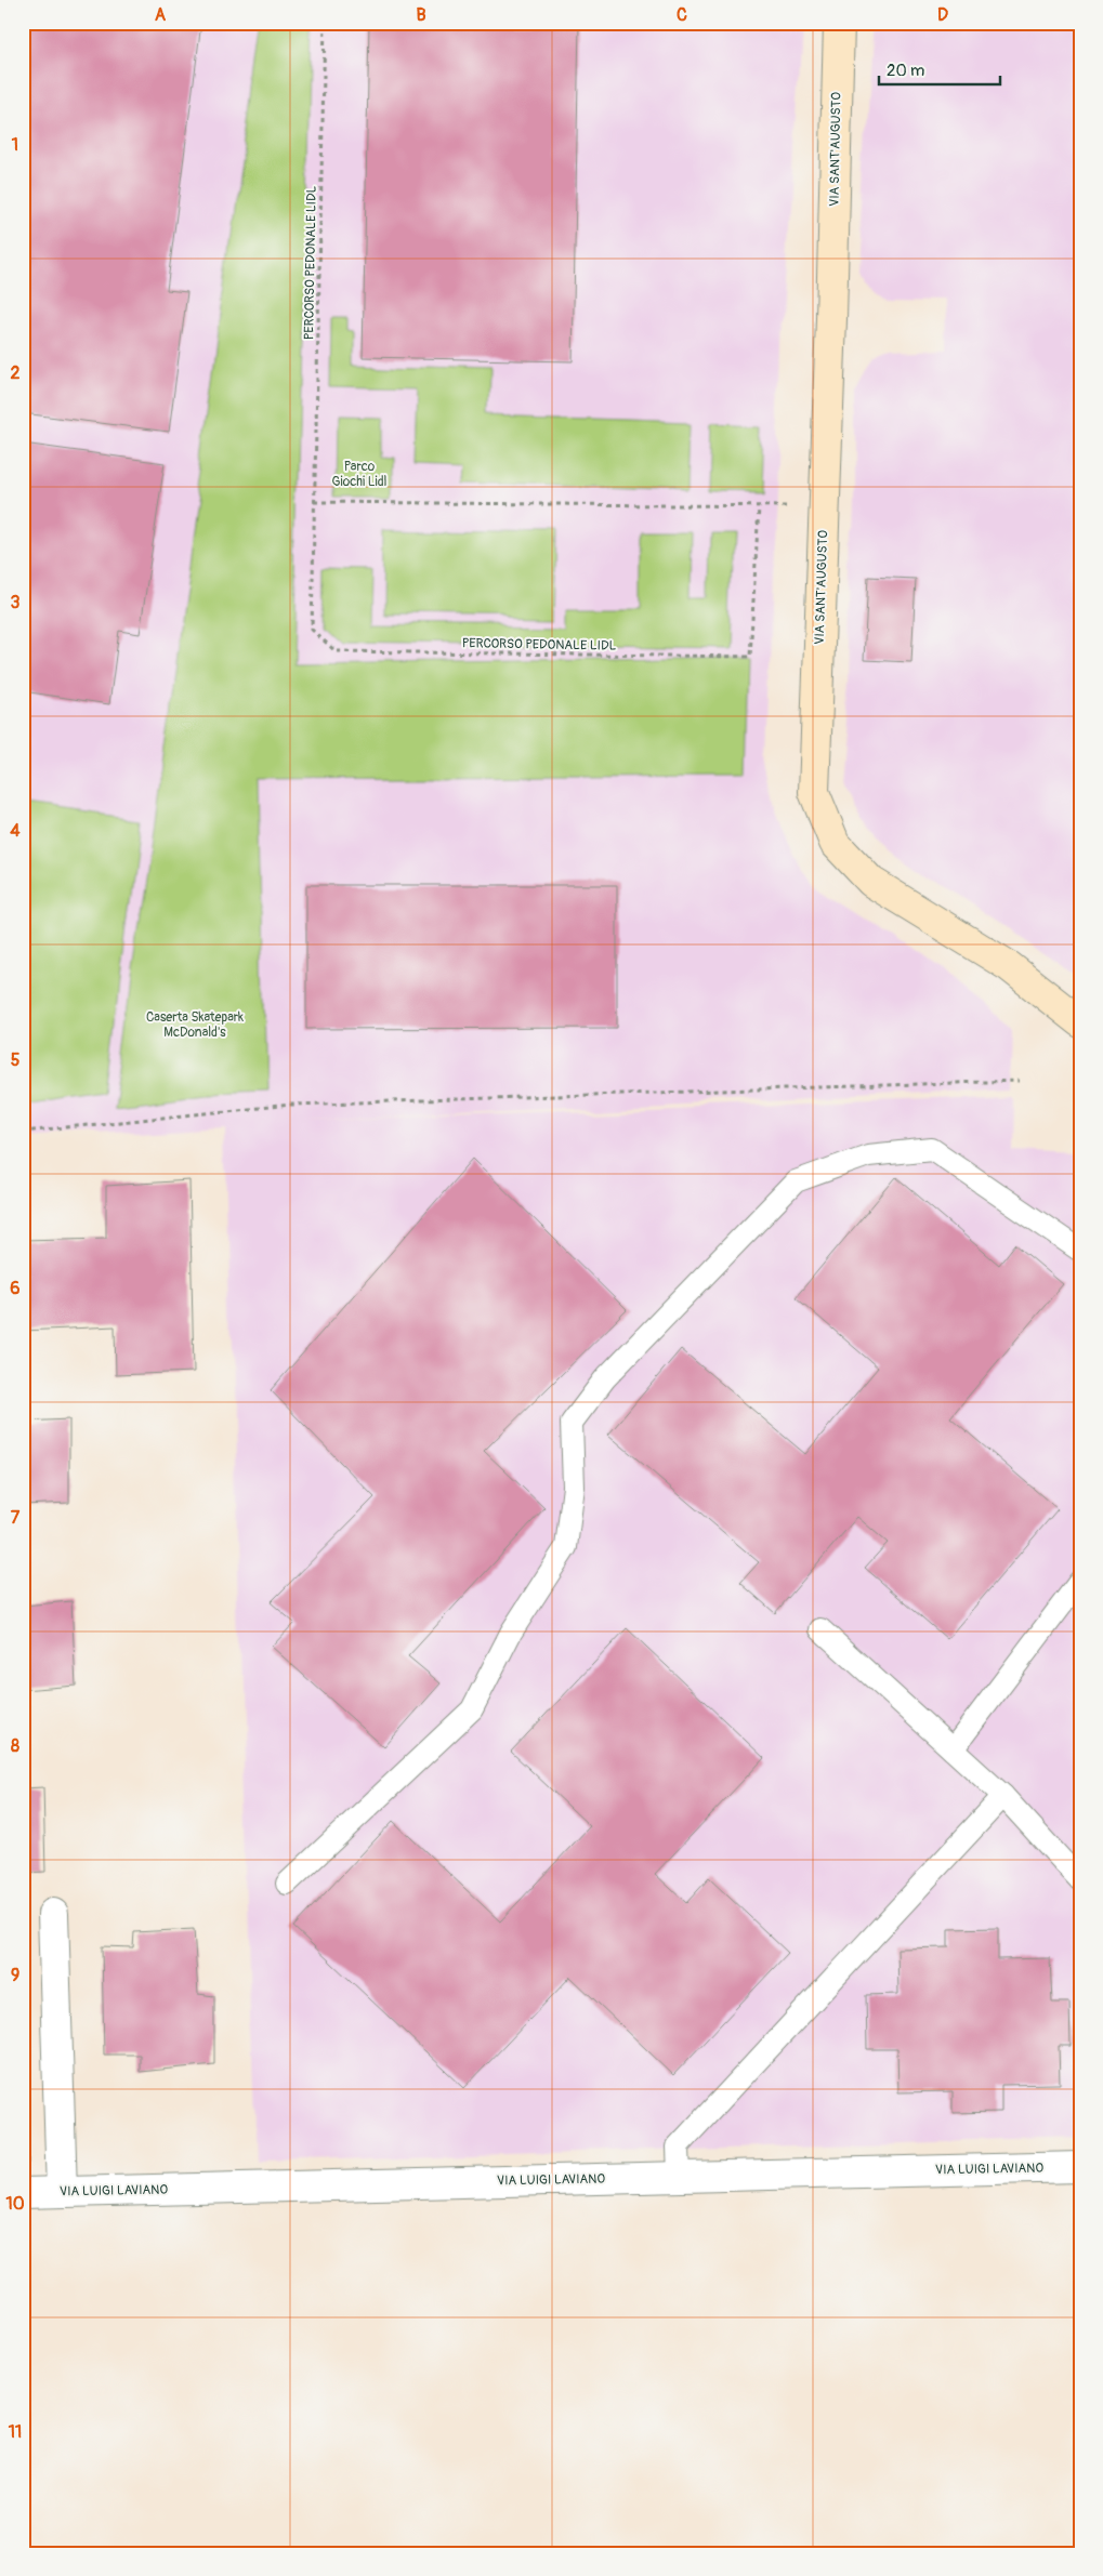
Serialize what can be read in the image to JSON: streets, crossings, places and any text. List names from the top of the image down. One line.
{"streets":{"main road":["VIA SANT'AUGUSTO"],"street":["VIA LUIGI LAVIANO"],"path":["PERCORSO PEDONALE LIDL"]},"parks":["Parco Giochi Lidl","Caserta Skatepark McDonald's"],"scale_bar":"20 m","grid":{"columns":["A","B","C","D"],"rows":["1","2","3","4","5","6","7","8","9","10","11"]}}
